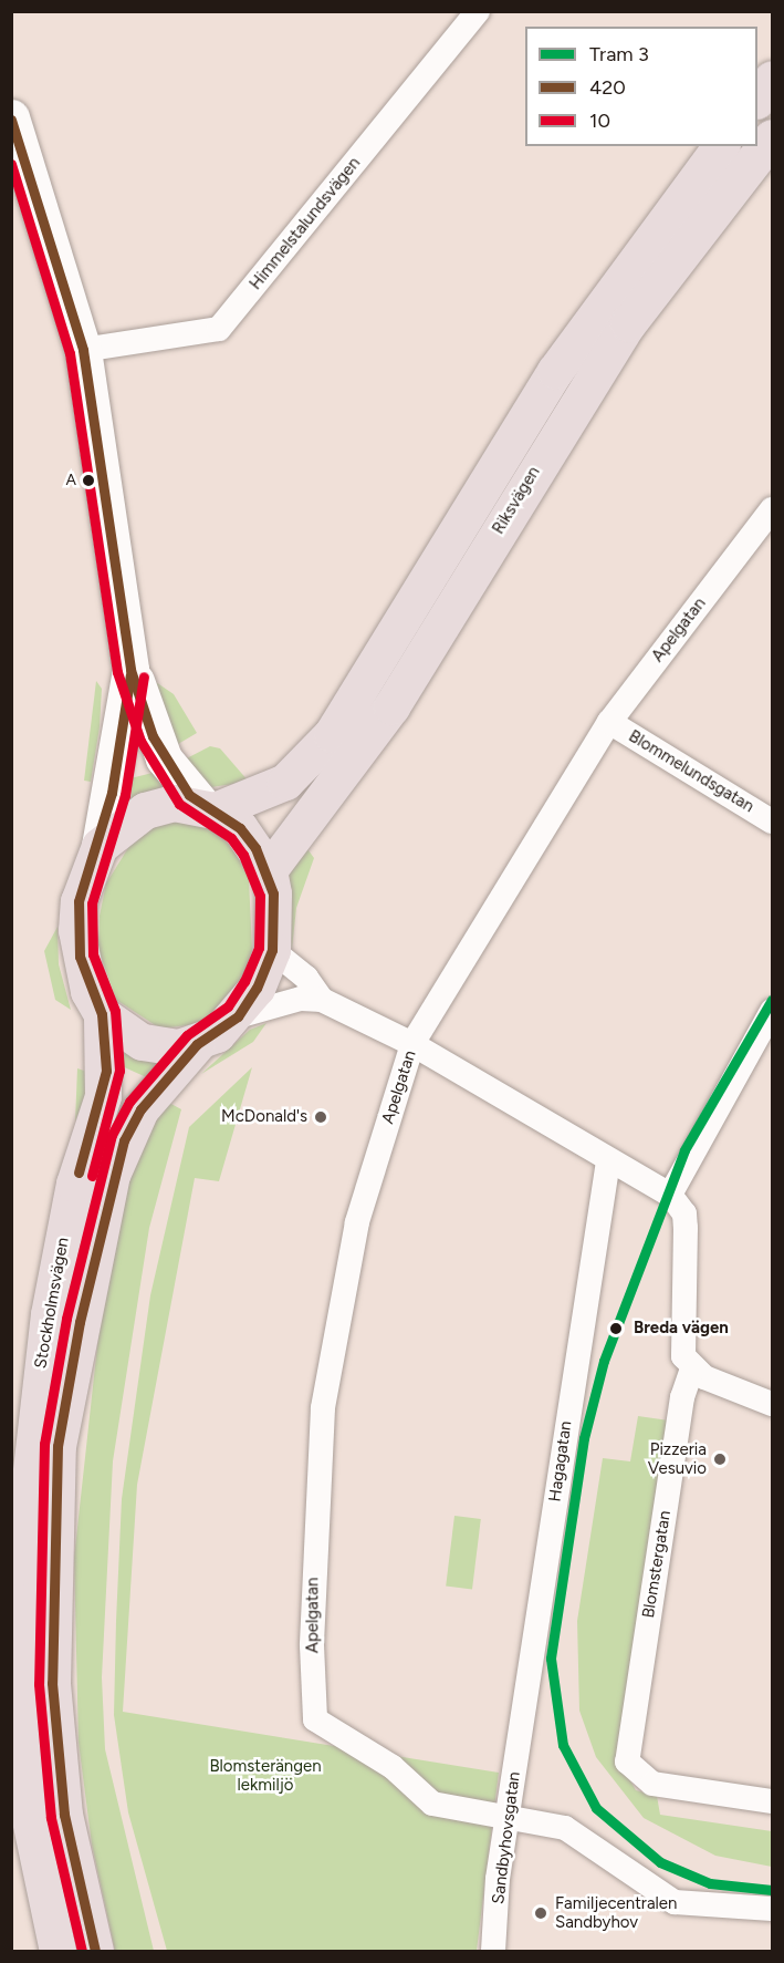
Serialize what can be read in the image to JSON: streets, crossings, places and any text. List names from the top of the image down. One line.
{"streets":{"highway":["Riksvägen","Stockholmsvägen"],"street":["Himmelstalundsvägen","Apelgatan","Blommelundsgatan","Hagagatan","Blomstergatan","Sandbyhovsgatan"]},"crossings":[["Riksvägen","Stockholmsvägen"],["Apelgatan","Blommelundsgatan"],["Apelgatan","Sandbyhovsgatan"],["Hagagatan","Sandbyhovsgatan"]],"parks":["Blomsterängen lekmiljö"],"places":["A","McDonald's","Breda vägen","Pizzeria Vesuvio","Familjecentralen Sandbyhov"],"lines":["transit line 420","transit line 10","tram line 3"],"legend":["Tram 3","420","10"]}
